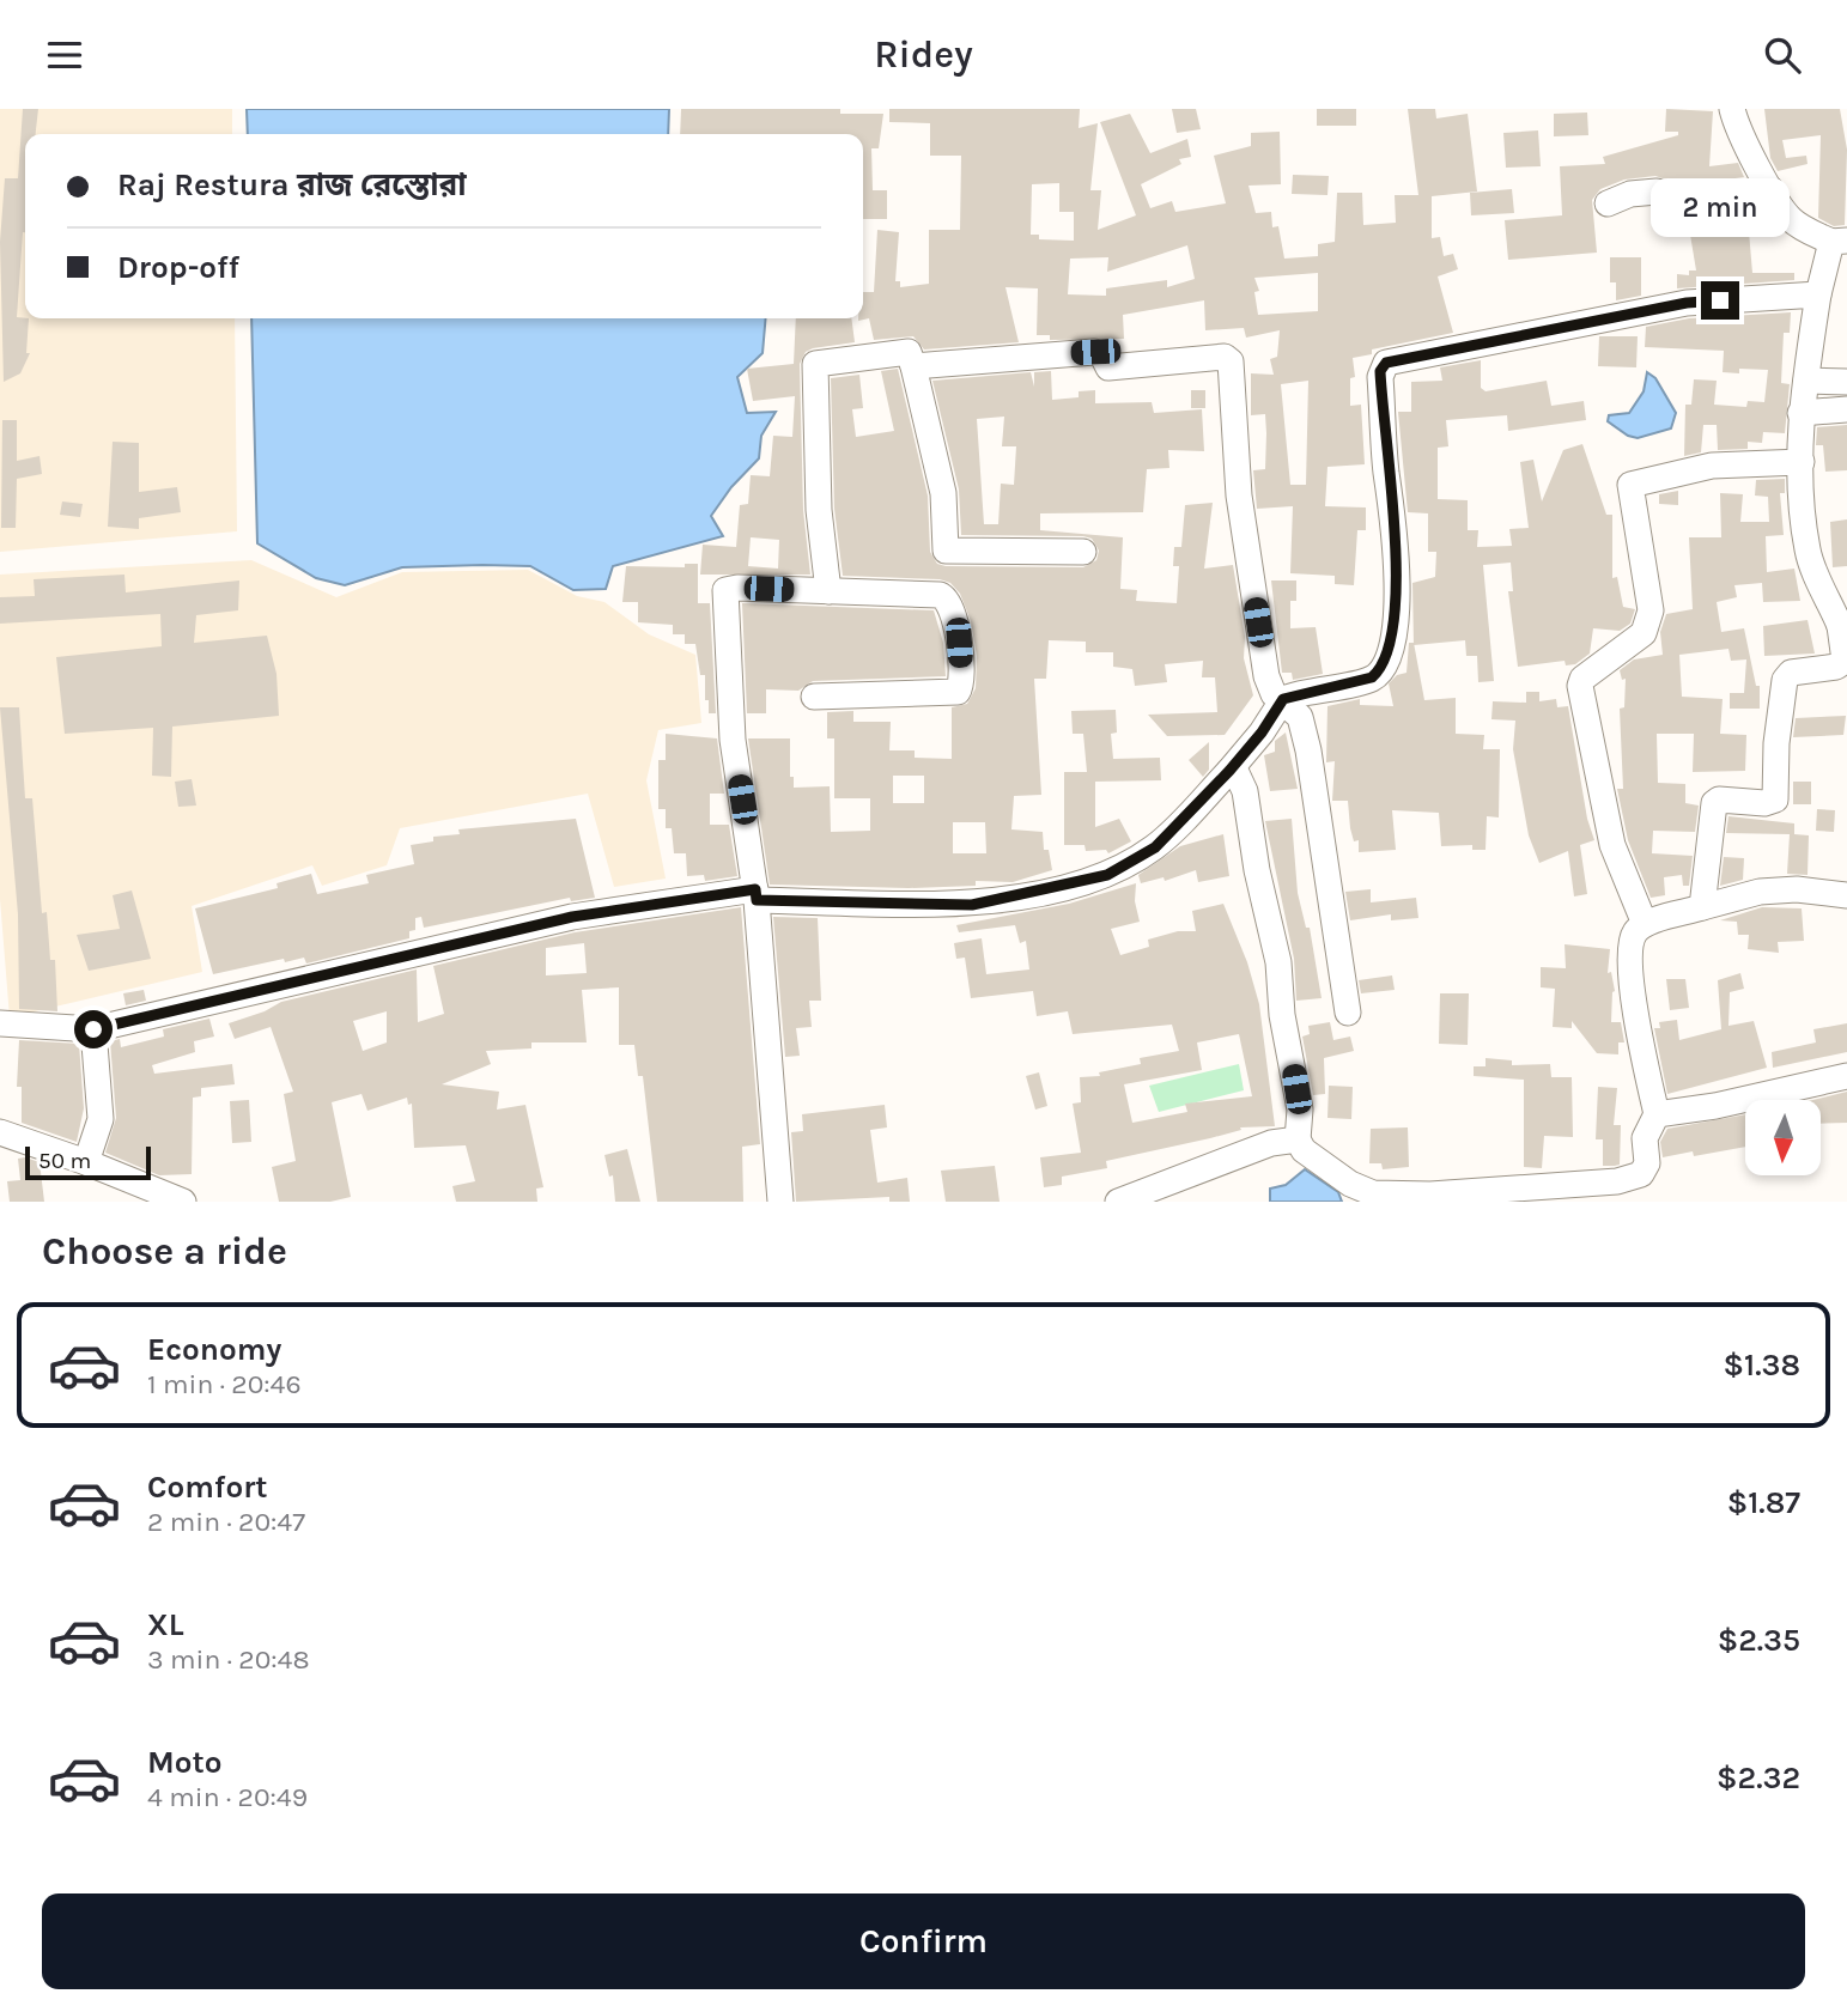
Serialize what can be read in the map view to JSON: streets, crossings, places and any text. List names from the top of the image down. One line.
{"scale_bar":"50 m","north":"bottom","page":{"header":"Ridey","banner":["Raj Restura রাজ রেস্তোরা","Drop-off"],"bubble":"2 min","scale":"50 m","heading":"Choose a ride","list":[{"name":"Economy","note":"1 min · 20:46","value":"$1.38"},{"name":"Comfort","note":"2 min · 20:47","value":"$1.87"},{"name":"XL","note":"3 min · 20:48","value":"$2.35"},{"name":"Moto","note":"4 min · 20:49","value":"$2.32"}],"buttons":"Confirm"}}
